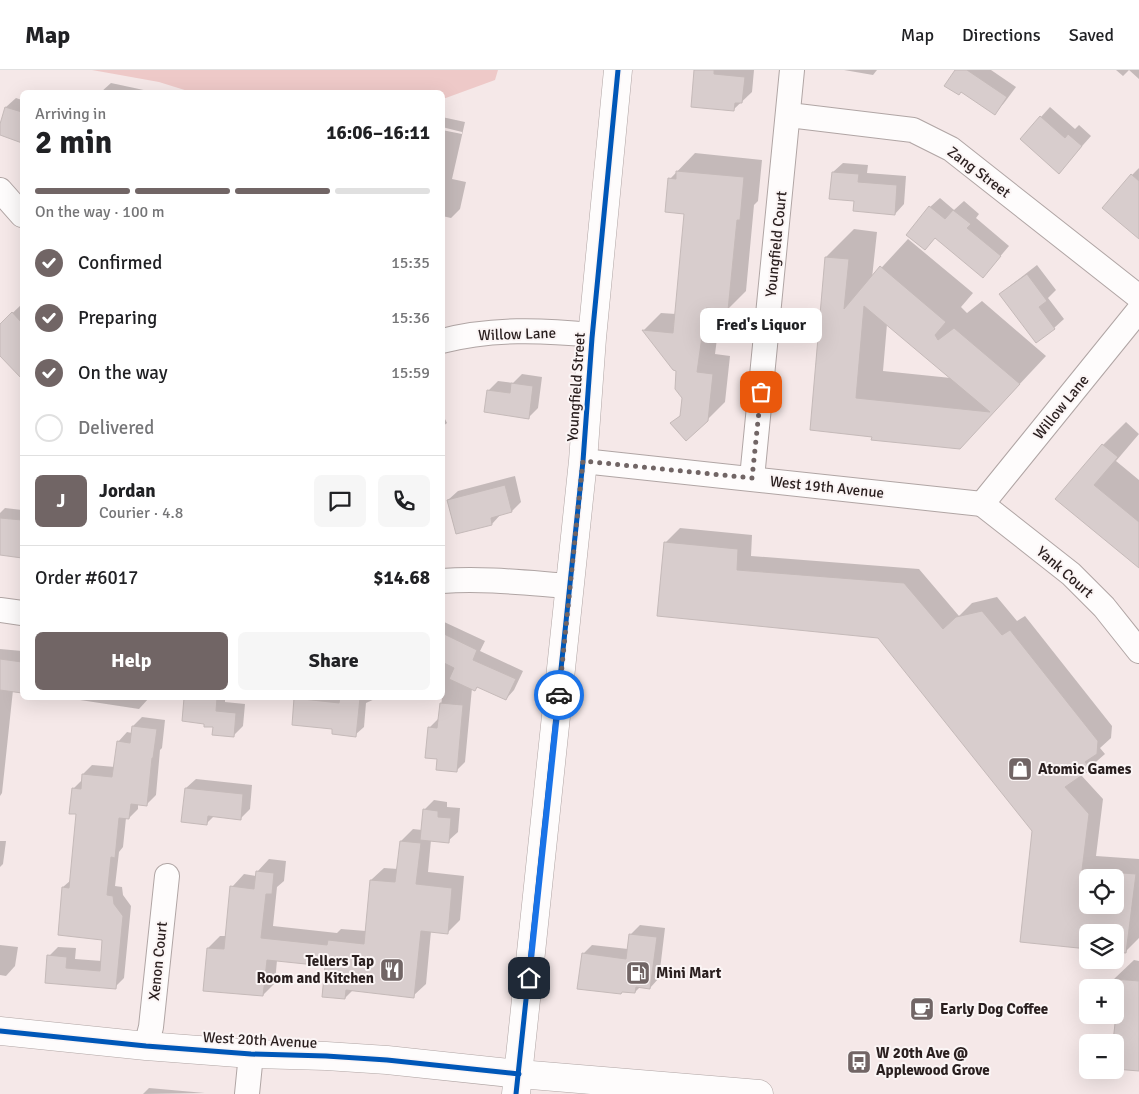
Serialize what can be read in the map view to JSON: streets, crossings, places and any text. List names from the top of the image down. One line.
{"streets":{"street":["Zang Street","Youngfield Court","Willow Lane","Youngfield Street","West 19th Avenue","Yank Court","Xenon Court","West 20th Avenue"]},"crossings":[["Zang Street","Youngfield Court"],["Youngfield Court","West 19th Avenue"],["Willow Lane","Youngfield Street"],["Willow Lane","West 19th Avenue"],["Willow Lane","Yank Court"],["Youngfield Street","West 19th Avenue"],["Youngfield Street","West 20th Avenue"],["West 19th Avenue","Yank Court"],["Xenon Court","West 20th Avenue"]],"places":{"other":["Fred's Liquor"],"shop":["Atomic Games"],"restaurant":["Tellers Tap Room and Kitchen"],"fuel station":["Mini Mart"],"cafe":["Early Dog Coffee"],"bus stop":["W 20th Ave @ Applewood Grove"]},"page":{"header":"Map","nav":["Map","Directions","Saved"],"heading":["2 min","Arriving in","16:06–16:11"],"panel":["Jordan","Courier · 4.8","Order #6017","$14.68"],"bar":"On the way · 100 m","list":[["Confirmed","15:35"],["Preparing","15:36"],["On the way","15:59"],"Delivered"],"bubble":"Fred's Liquor","round":"J","buttons":["Help","Share"],"map_buttons":["+","−"]}}
